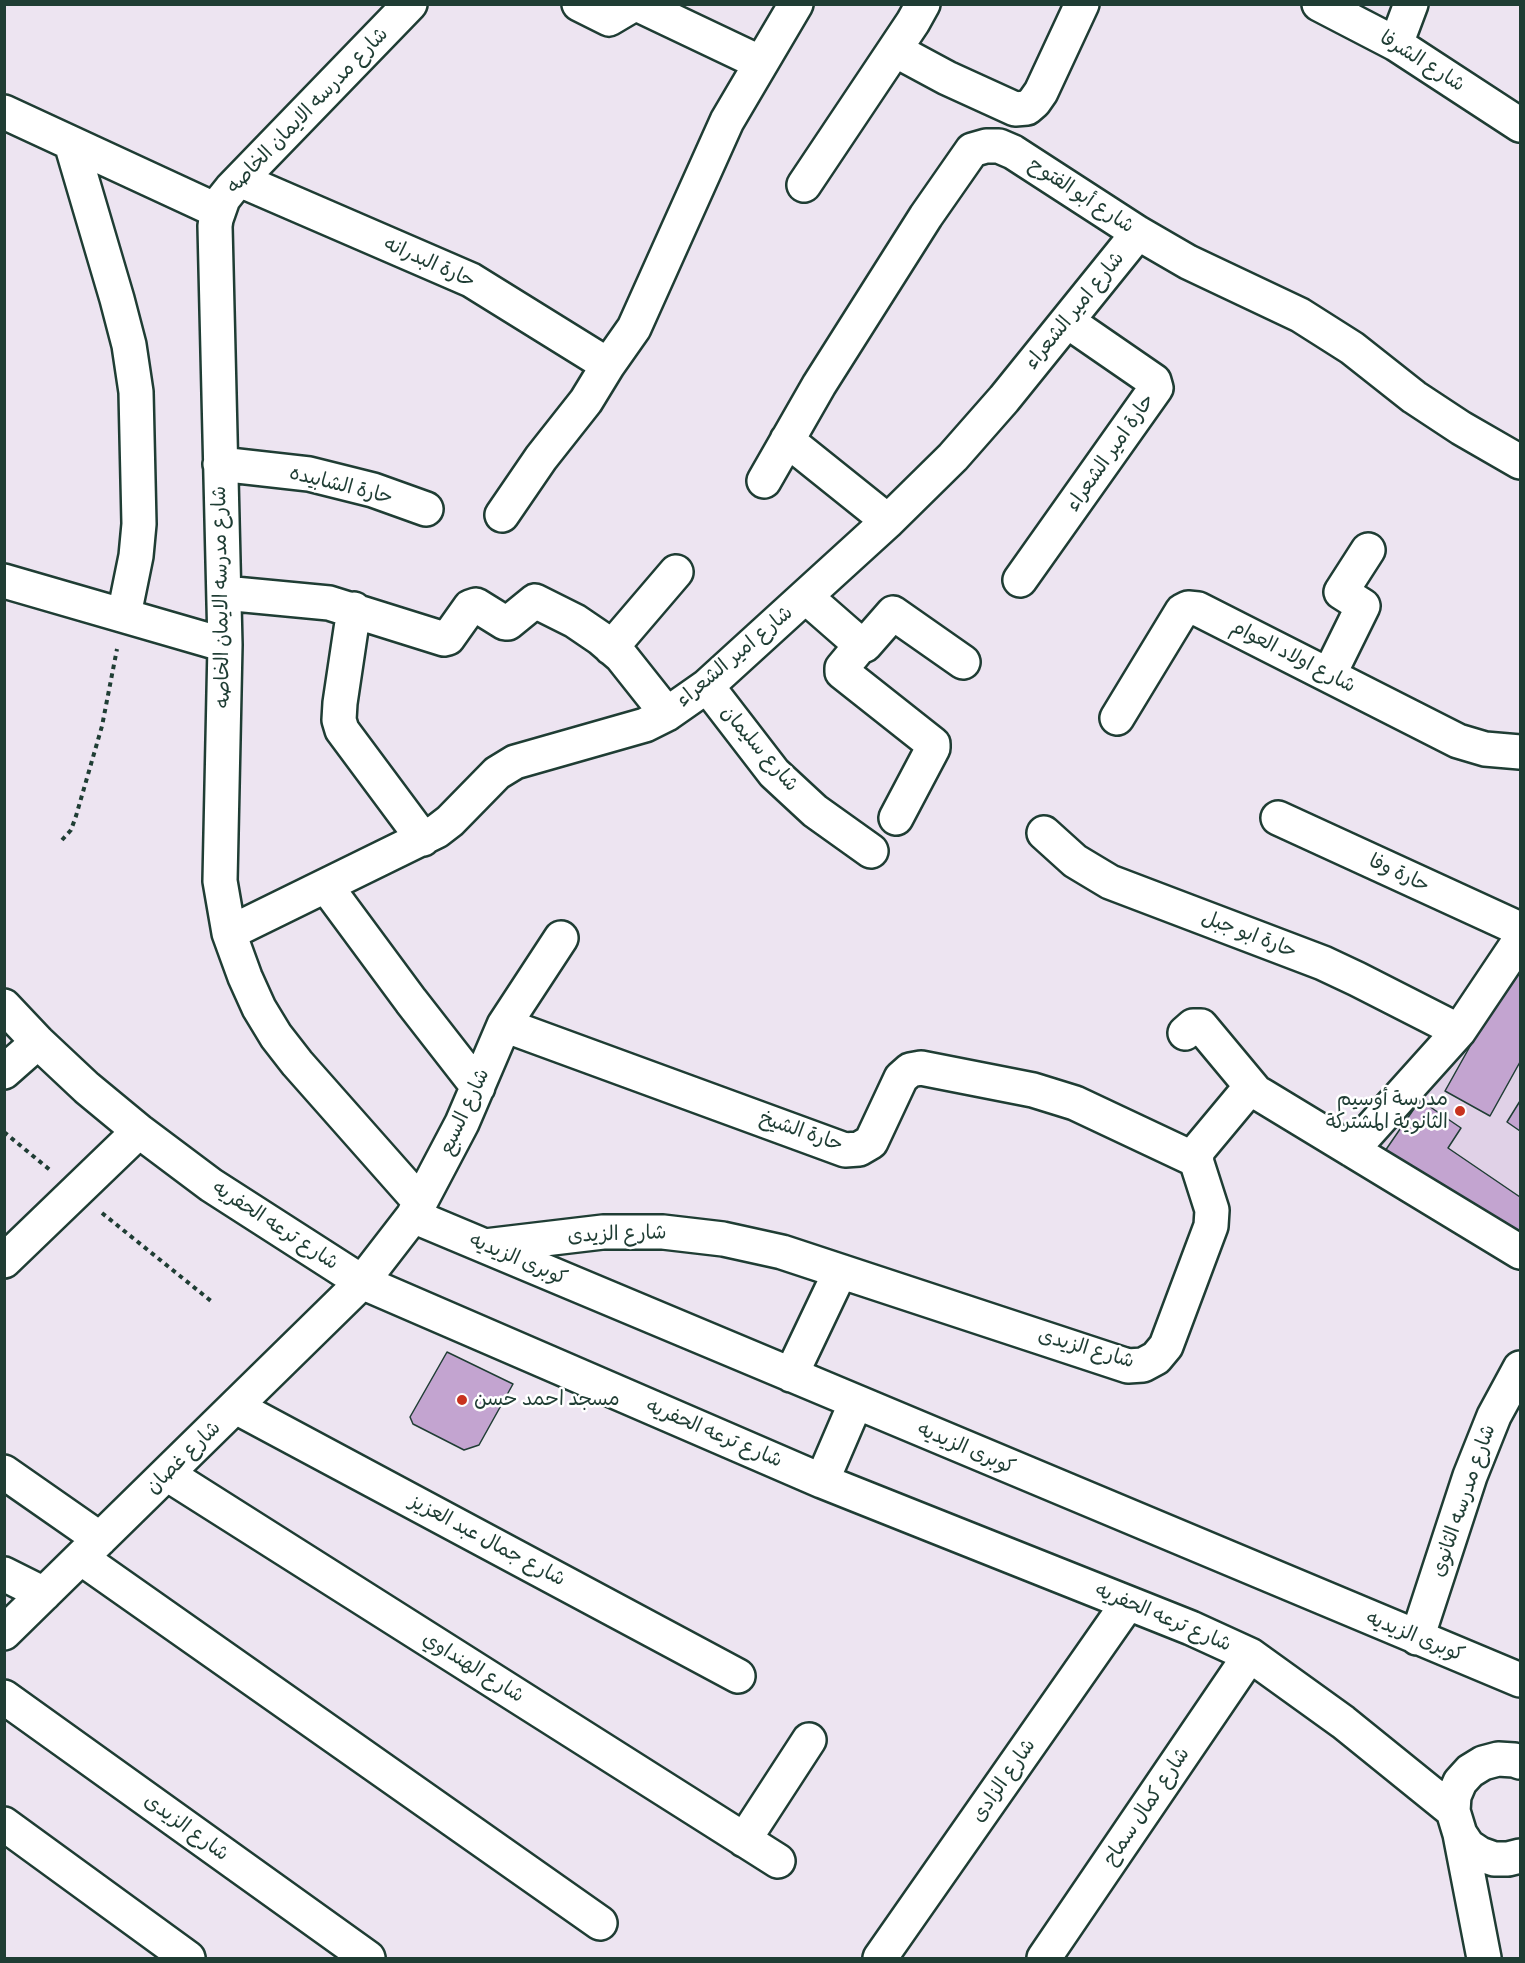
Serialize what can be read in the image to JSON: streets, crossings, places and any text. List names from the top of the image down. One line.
{"streets":{"street":["شارع الشرفا","شارع مدرسه الايمان الخاصه","شارع أبو الفتوح","حارة البدرانه","شارع امير الشعراء","حارة امير الشعراء","حارة الشابيده","شارع اولاد العوام","شارع سليمان","حارة وفا","حارة ابو جبل","شارع السبع","حارة الشيخ","شارع ترعه الحفريه","شارع الزيدى","كوبرى الزيديه","شارع غصان","شارع مدرسه الثانوى","شارع جمال عبد العزيز","شارع الهنداوي","شارع الزادى","شارع كمال سماح"]},"crossings":[["شارع مدرسه الايمان الخاصه","حارة البدرانه"],["شارع مدرسه الايمان الخاصه","شارع امير الشعراء"],["شارع مدرسه الايمان الخاصه","حارة الشابيده"],["شارع مدرسه الايمان الخاصه","شارع السبع"],["شارع مدرسه الايمان الخاصه","كوبرى الزيديه"],["شارع أبو الفتوح","شارع امير الشعراء"],["شارع امير الشعراء","حارة امير الشعراء"],["شارع امير الشعراء","شارع سليمان"],["شارع السبع","حارة الشيخ"],["شارع السبع","شارع ترعه الحفريه"],["شارع السبع","كوبرى الزيديه"],["شارع السبع","شارع غصان"],["حارة الشيخ","شارع الزيدى"],["شارع ترعه الحفريه","شارع غصان"],["شارع ترعه الحفريه","شارع الزادى"],["شارع ترعه الحفريه","شارع كمال سماح"],["شارع الزيدى","كوبرى الزيديه"],["كوبرى الزيديه","شارع مدرسه الثانوى"],["شارع غصان","شارع جمال عبد العزيز"],["شارع غصان","شارع الهنداوي"]],"places":["مدرسة أوسيم الثانوية المشتركة","مسجد احمد حسن"]}
